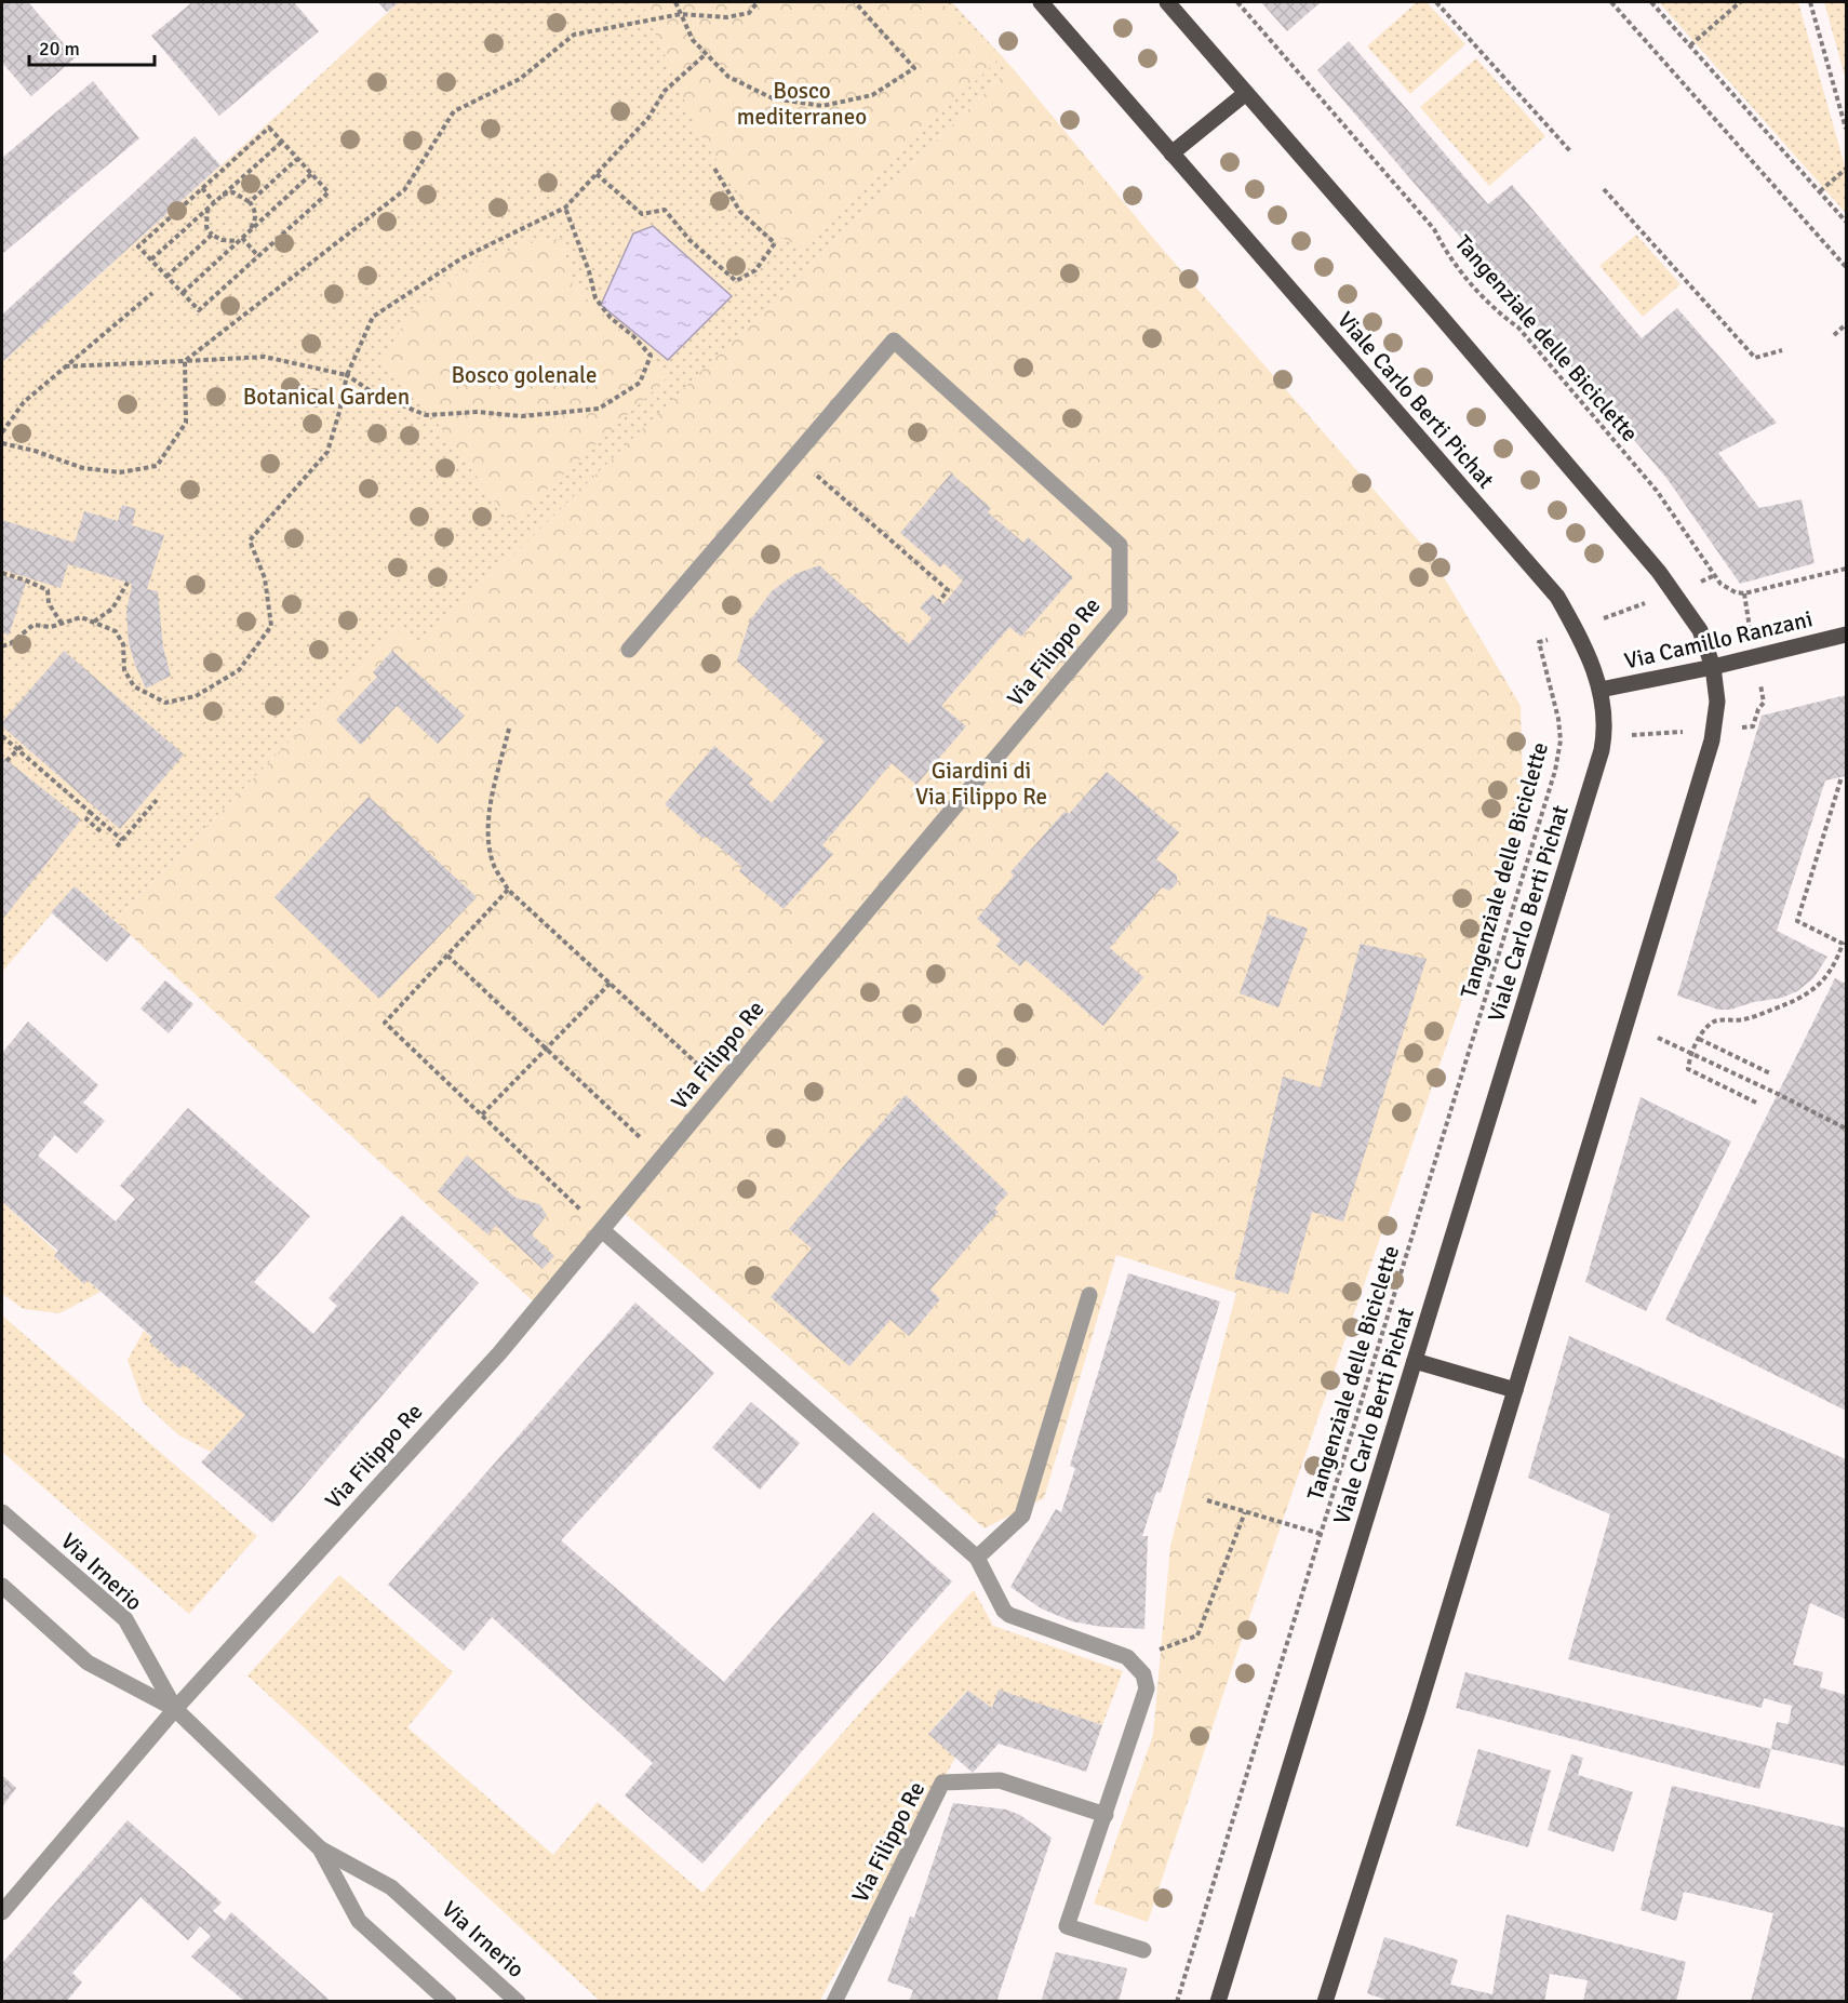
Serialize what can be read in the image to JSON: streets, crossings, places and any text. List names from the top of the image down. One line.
{"streets":{"main road":["Viale Carlo Berti Pichat","Via Camillo Ranzani"],"street":["Via Filippo Re","Via Irnerio"],"path":["Tangenziale delle Biciclette"]},"crossings":[["Tangenziale delle Biciclette","Viale Carlo Berti Pichat"],["Viale Carlo Berti Pichat","Via Camillo Ranzani"],["Via Filippo Re","Via Irnerio"]],"parks":["Bosco mediterraneo","Bosco golenale","Botanical Garden","Giardini di Via Filippo Re"],"scale_bar":"20 m"}
